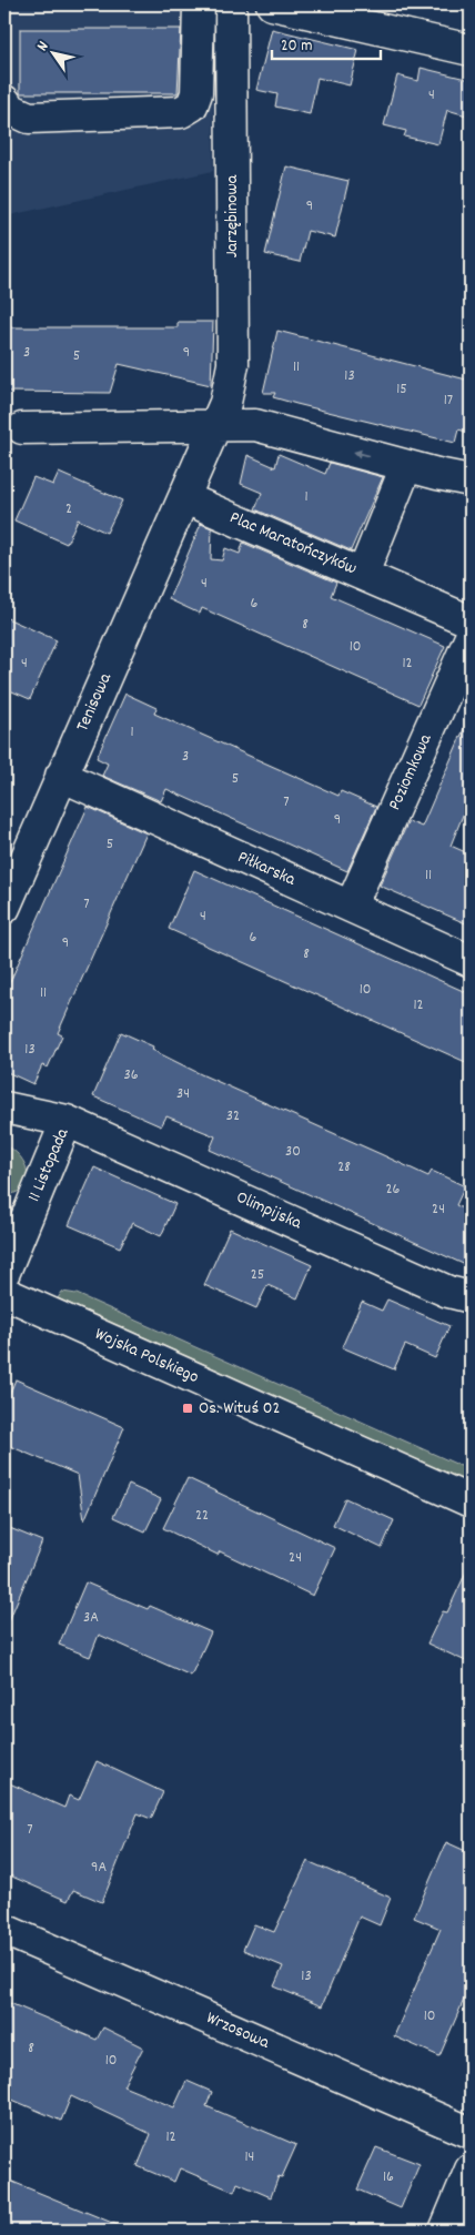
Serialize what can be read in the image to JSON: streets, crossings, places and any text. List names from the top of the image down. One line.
{"streets":{"street":["Jarzębinowa","Plac Maratończyków","Tenisowa","Poziomkowa","Piłkarska","11 Listopada","Olimpijska","Wojska Polskiego","Wrzosowa"]},"crossings":[["Plac Maratończyków","Tenisowa"],["Tenisowa","Piłkarska"],["Poziomkowa","Piłkarska"],["11 Listopada","Olimpijska"]],"places":{"transit":["Os. Wituś 02"]},"house_numbers":["4","9","3","9","5","11","13","15","17","1","2","4","6","8","10","4","12","1","3","5","7","9","5","11","7","4","6","9","8","10","11","12","13","36","34","32","30","28","26","24","25","22","24","3A","7","9A","13","10","8","10","12","14","16"],"scale_bar":"20 m","north":"top left"}
